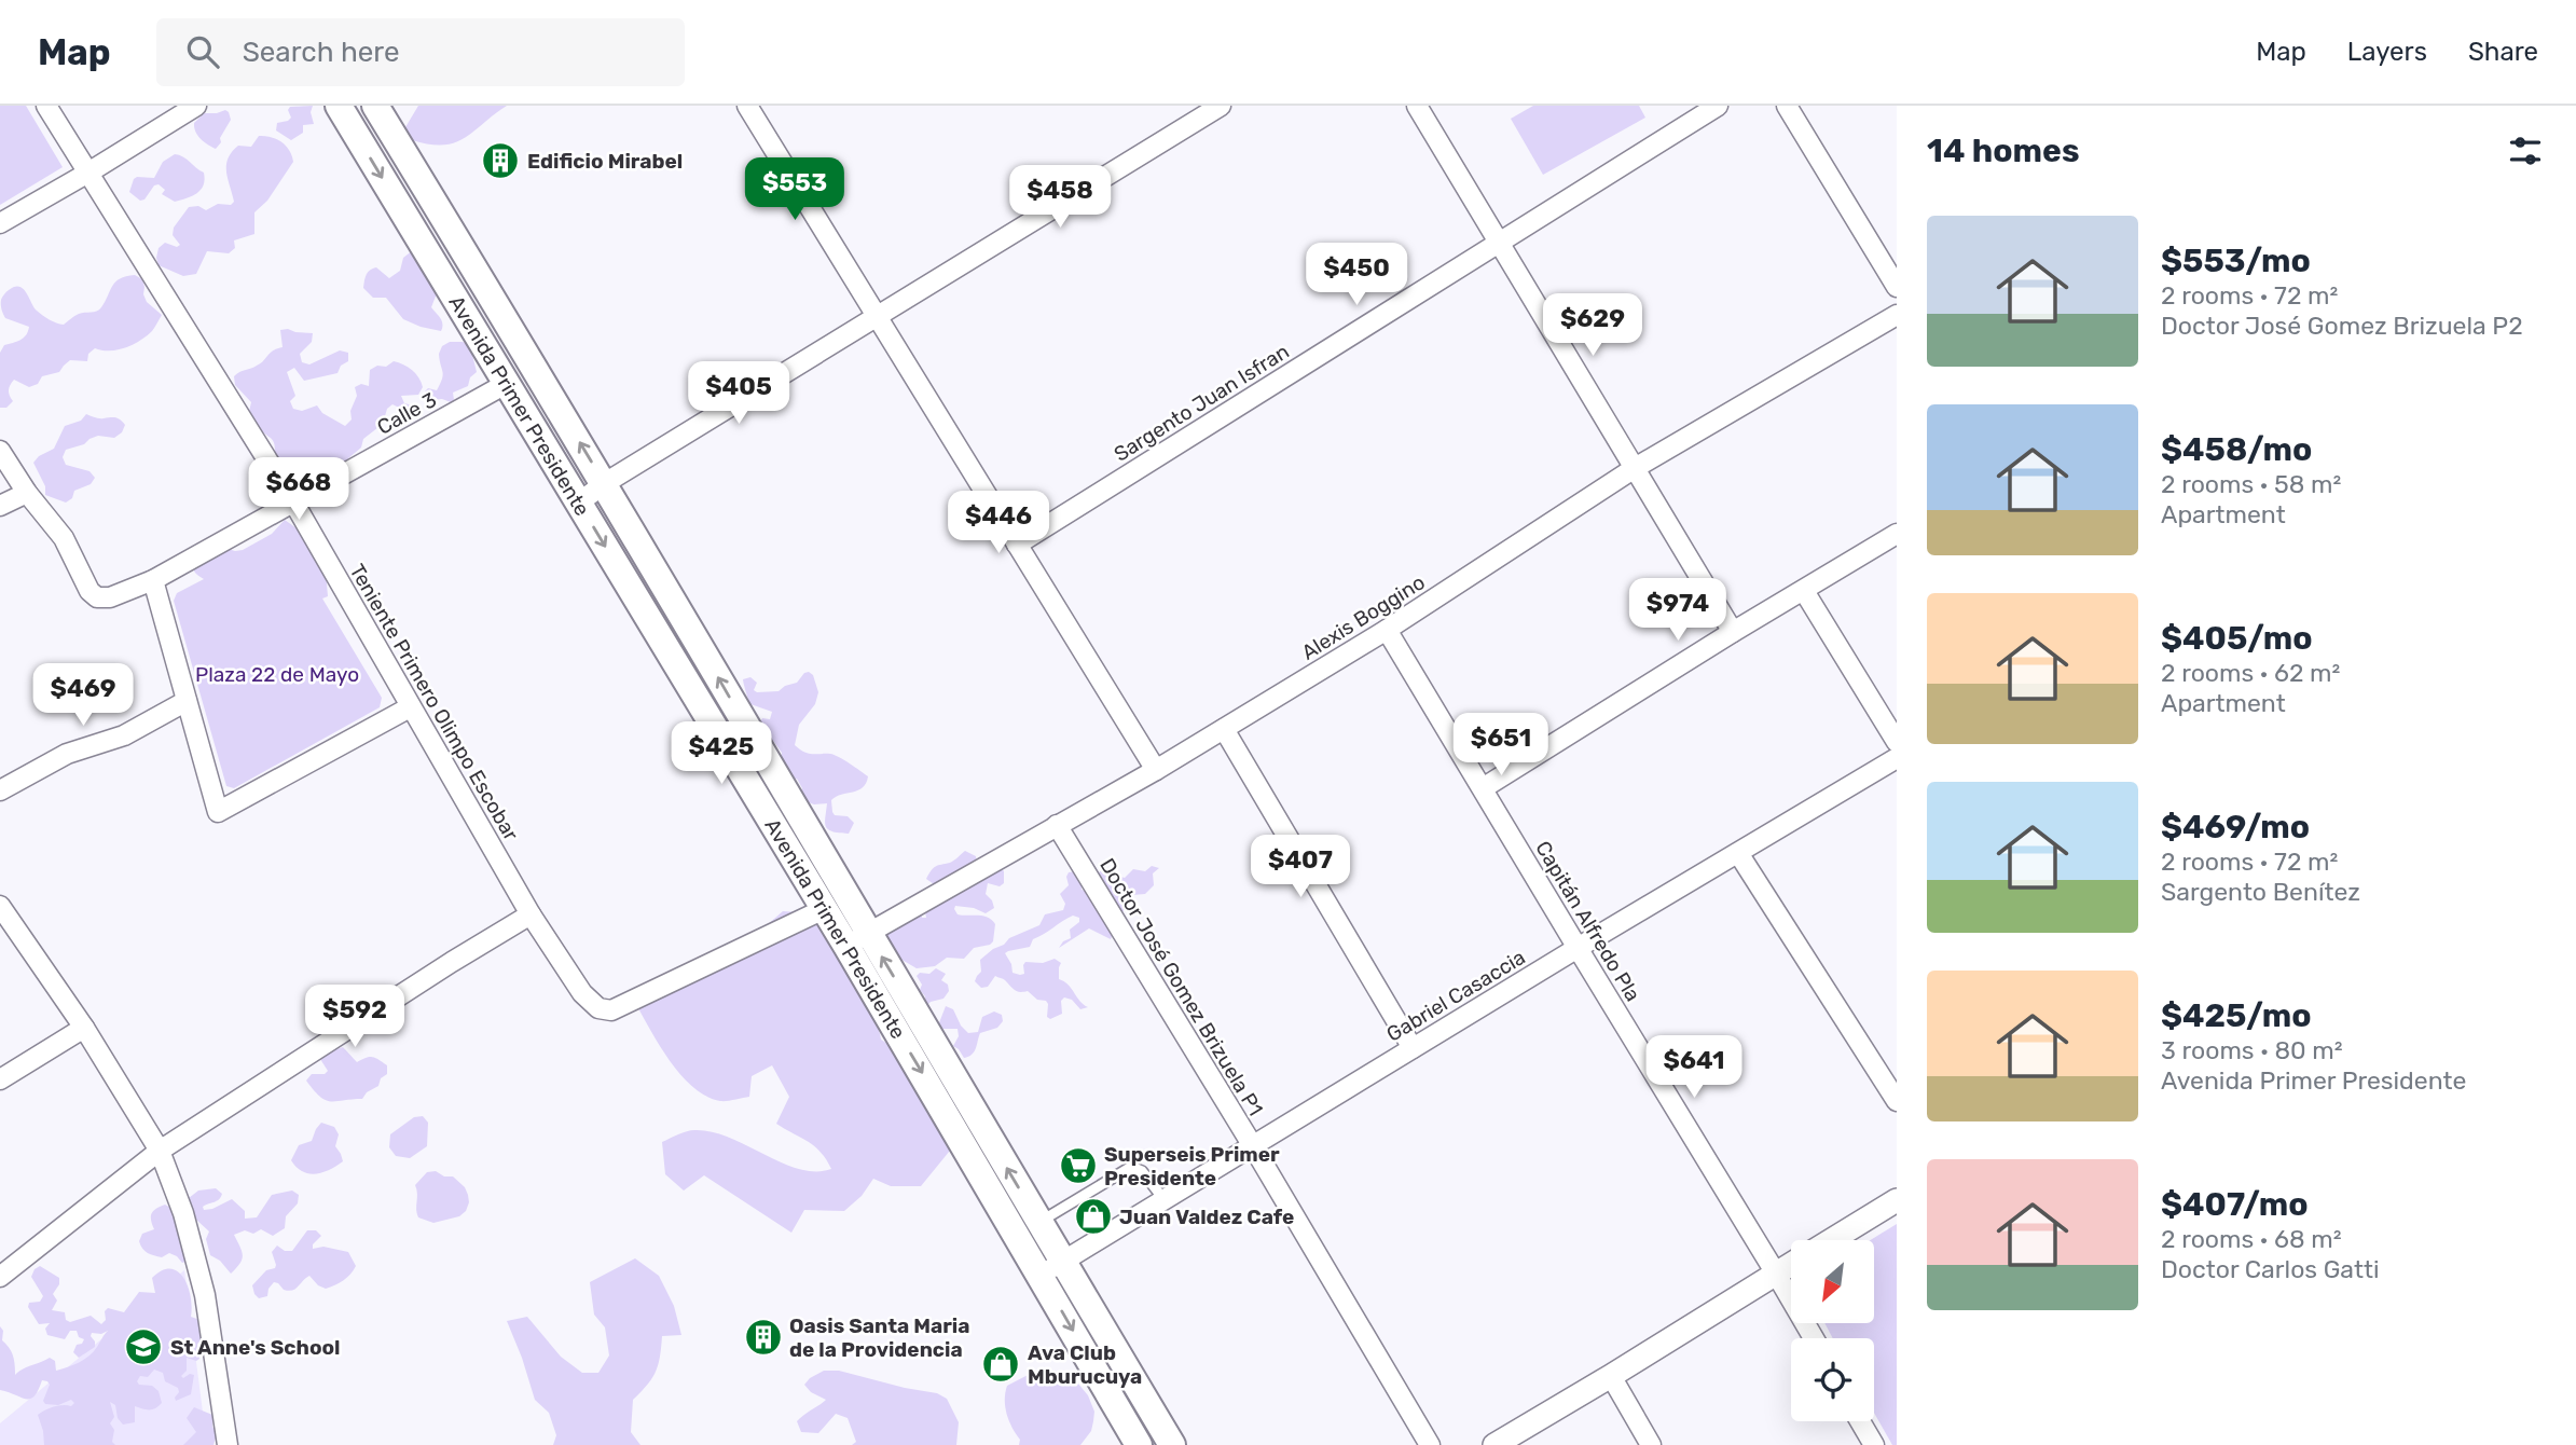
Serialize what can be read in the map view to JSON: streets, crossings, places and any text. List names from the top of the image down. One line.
{"streets":{"main road":["Avenida Primer Presidente"],"street":["Sargento Juan Isfran","Calle 3","Alexis Boggino","Teniente Primero Olimpo Escobar","Capitán Alfredo Pla","Doctor José Gomez Brizuela P1","Gabriel Casaccia"]},"crossings":[["Avenida Primer Presidente","Calle 3"],["Avenida Primer Presidente","Alexis Boggino"],["Avenida Primer Presidente","Teniente Primero Olimpo Escobar"],["Avenida Primer Presidente","Gabriel Casaccia"],["Calle 3","Teniente Primero Olimpo Escobar"],["Alexis Boggino","Capitán Alfredo Pla"],["Alexis Boggino","Doctor José Gomez Brizuela P1"],["Capitán Alfredo Pla","Gabriel Casaccia"],["Doctor José Gomez Brizuela P1","Gabriel Casaccia"]],"parks":["Plaza 22 de Mayo"],"places":{"building":["Edificio Mirabel","Oasis Santa Maria de la Providencia"],"supermarket":["Superseis Primer Presidente"],"shop":["Juan Valdez Cafe","Ava Club Mburucuya"],"school or university":["St Anne's School"]},"north":"bottom left","page":{"header":"Map","search":"Search here","nav":["Map","Layers","Share"],"heading":"14 homes","price":["$553","$458","$450","$629","$405","$668","$446","$974","$469","$651","$425","$407","$592","$641"],"list":[{"name":"$553/mo","note":"2 rooms · 72 m² · Doctor José Gomez Brizuela P2"},{"name":"$458/mo","note":"2 rooms · 58 m² · Apartment"},{"name":"$405/mo","note":"2 rooms · 62 m² · Apartment"},{"name":"$469/mo","note":"2 rooms · 72 m² · Sargento Benítez"},{"name":"$425/mo","note":"3 rooms · 80 m² · Avenida Primer Presidente"},{"name":"$407/mo","note":"2 rooms · 68 m² · Doctor Carlos Gatti"}]}}
